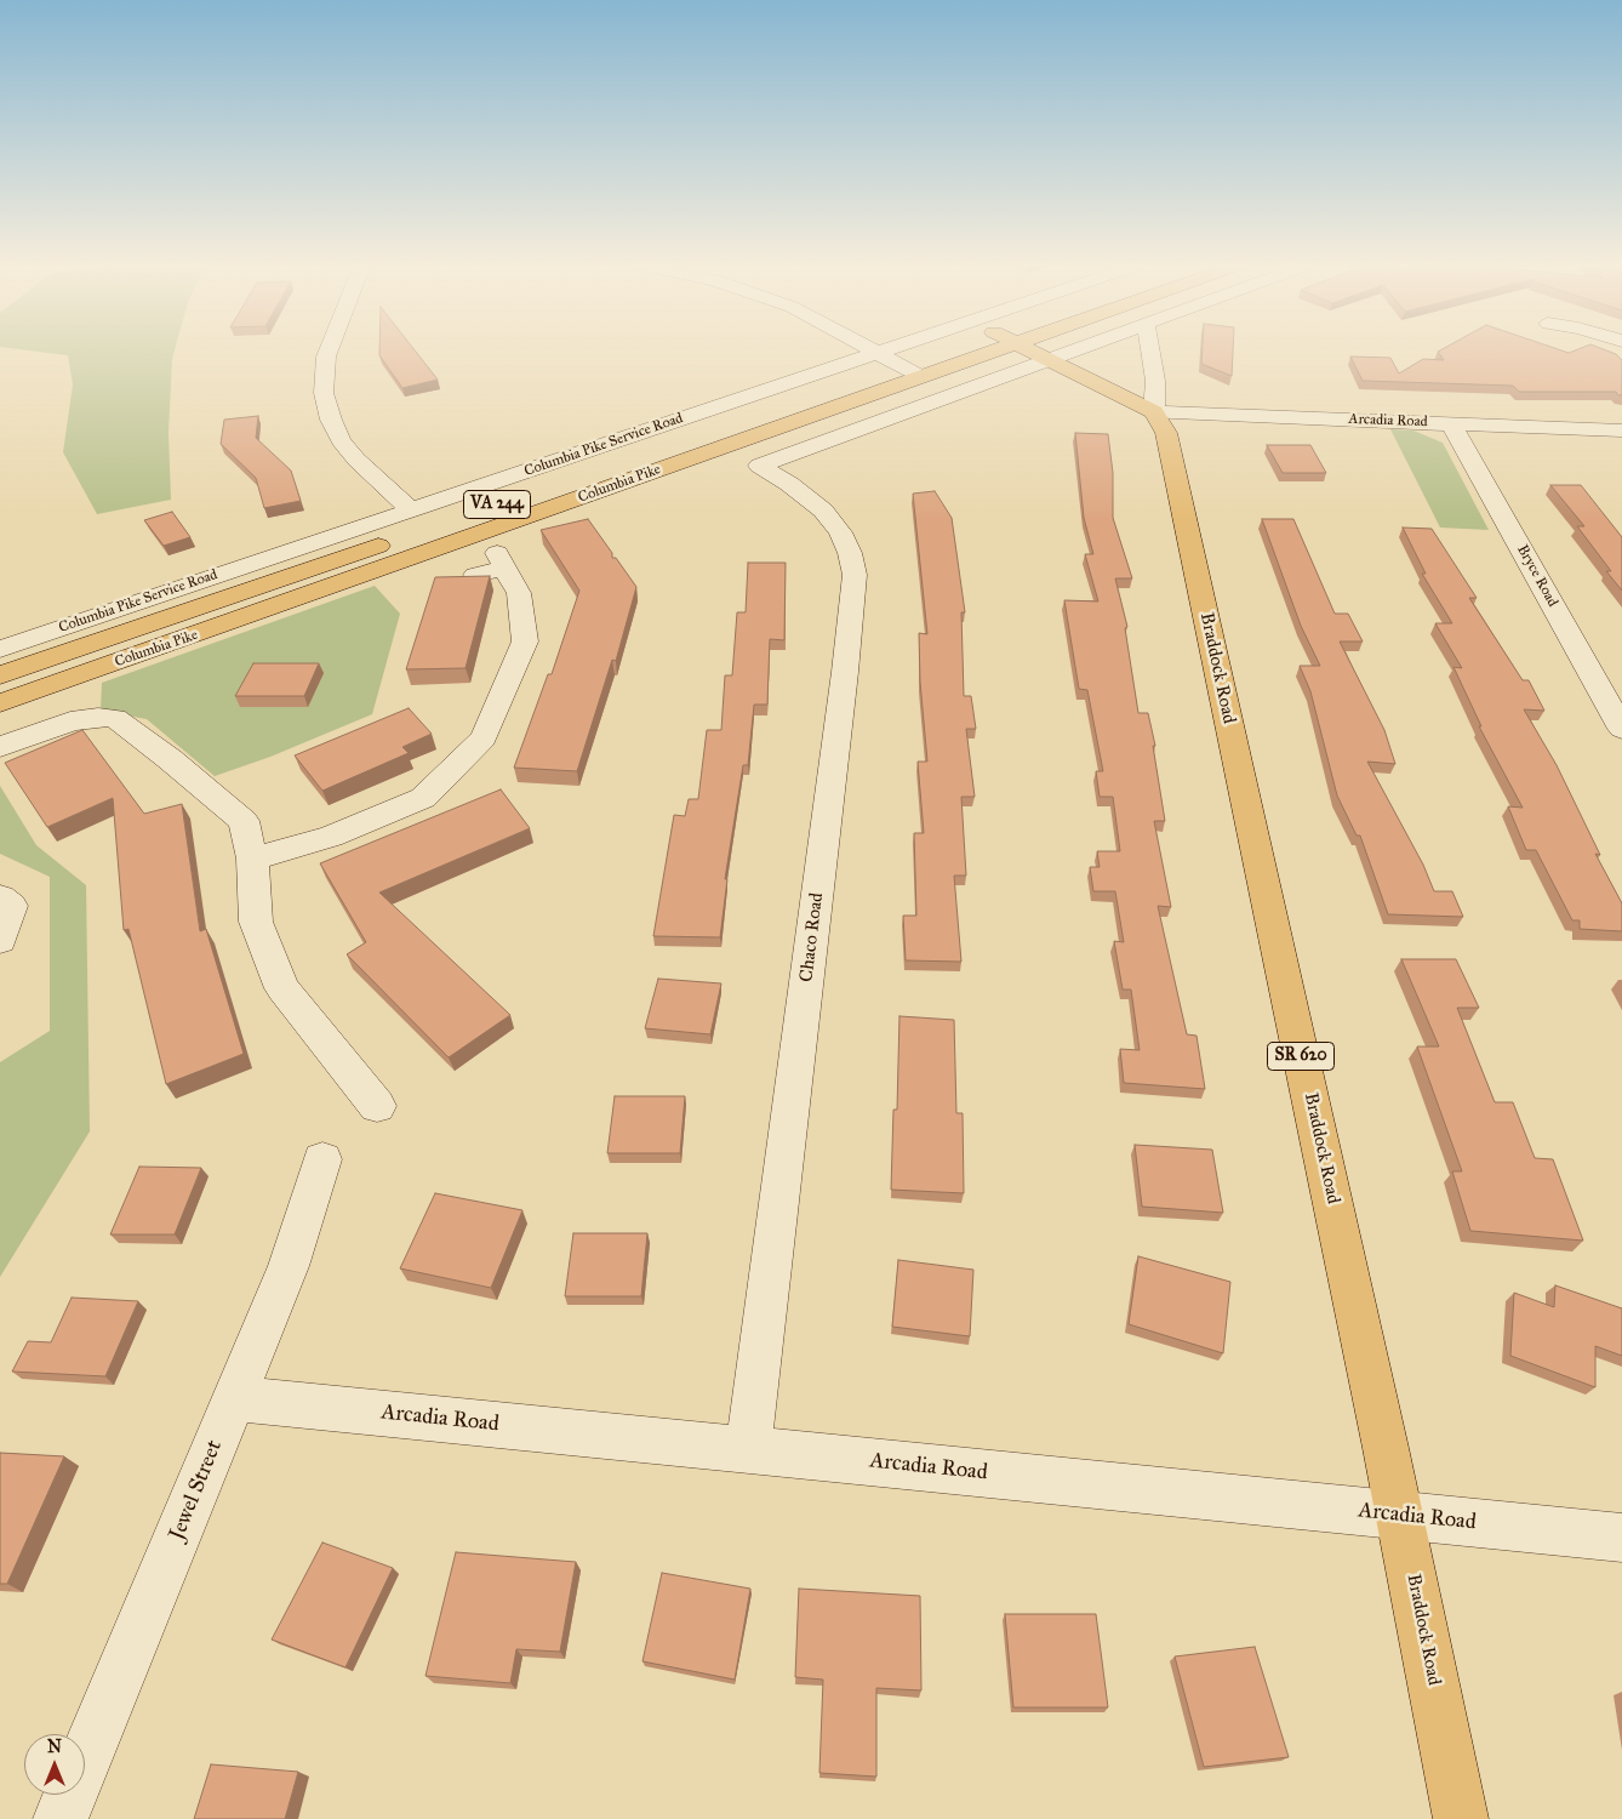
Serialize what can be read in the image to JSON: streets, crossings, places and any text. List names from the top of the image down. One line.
{"streets":{"main road":["Columbia Pike","VA 244","Braddock Road","SR 620"],"street":["Arcadia Road","Columbia Pike Service Road","Bryce Road","Chaco Road","Jewel Street"]},"crossings":[["Arcadia Road","Bryce Road"],["Arcadia Road","Braddock Road"],["Arcadia Road","Chaco Road"],["Arcadia Road","Jewel Street"]],"north":"top"}
